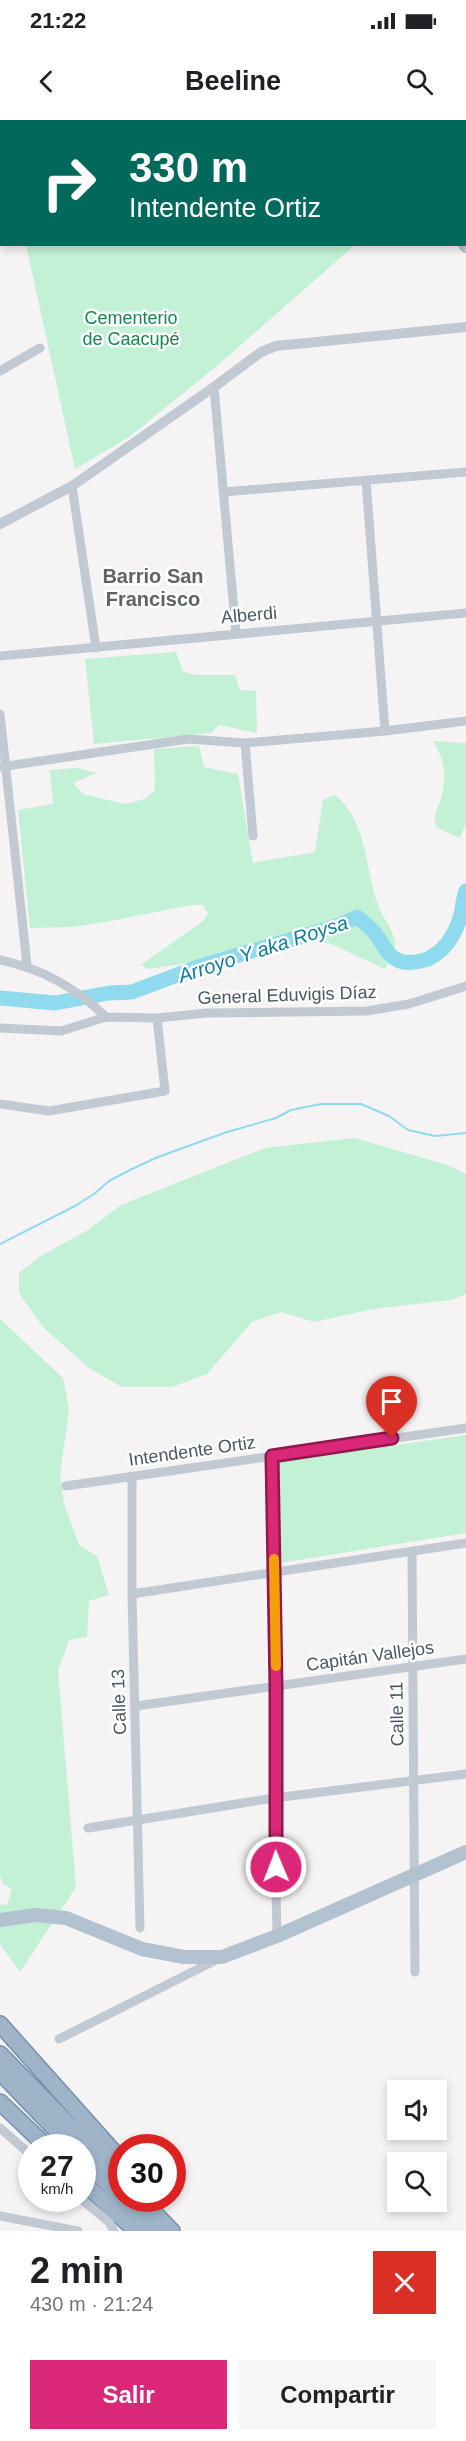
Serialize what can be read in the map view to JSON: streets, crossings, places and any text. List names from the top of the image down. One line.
{"streets":{"street":["Alberdi","General Eduvigis Díaz","Intendente Ortiz","Capitán Vallejos","Calle 13","Calle 11"]},"crossings":[["Intendente Ortiz","Calle 13"],["Capitán Vallejos","Calle 13"],["Capitán Vallejos","Calle 11"]],"districts":["Barrio San Francisco"],"water":["Arroyo Y aka Roysa"],"parks":["Cementerio de Caacupé"],"page":{"status":"21:22","header":"Beeline","turn":["330 m","Intendente Ortiz"],"speed":"27 km/h","limit":"30","heading":["2 min","430 m · 21:24"],"buttons":["Salir","Compartir"]}}
